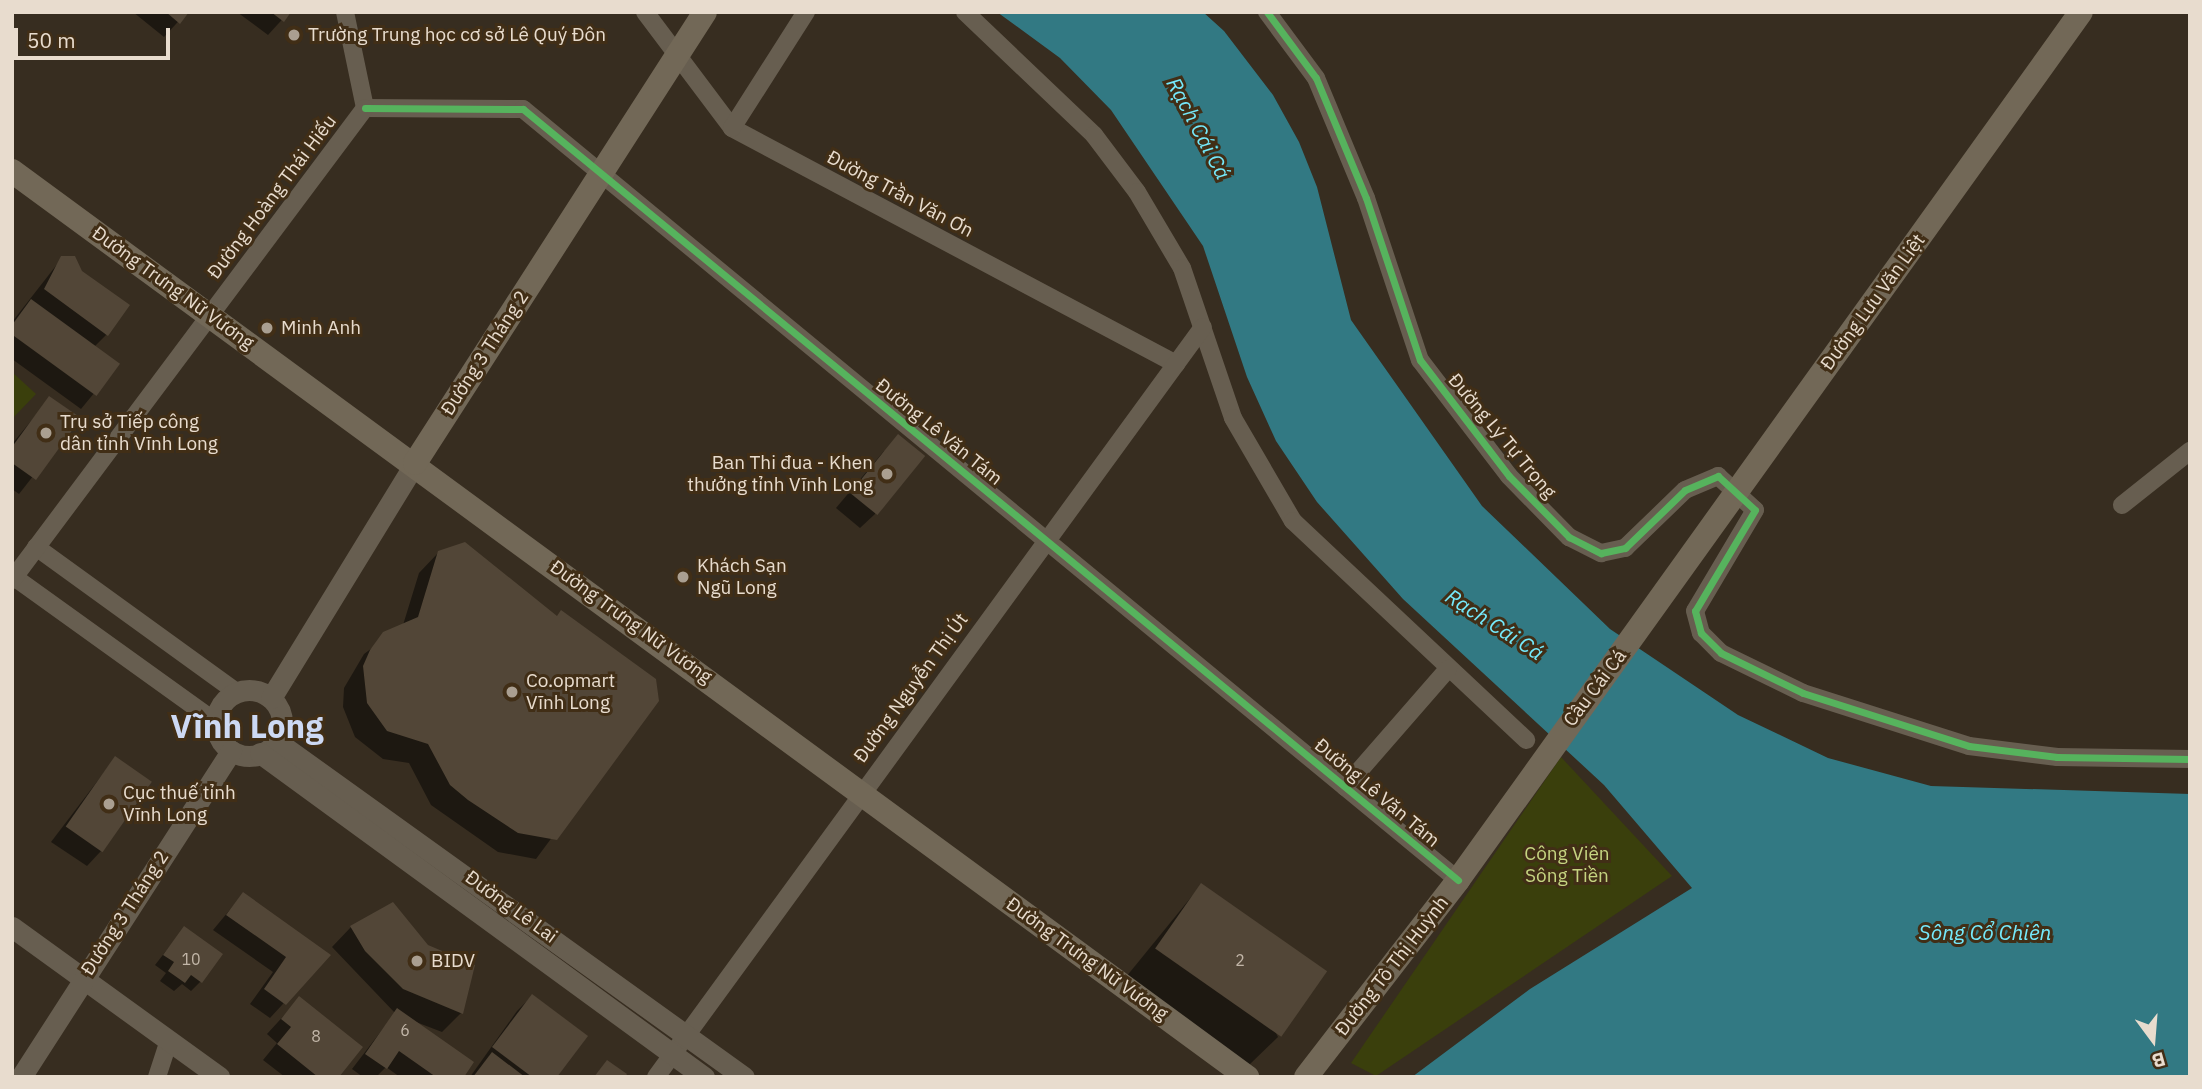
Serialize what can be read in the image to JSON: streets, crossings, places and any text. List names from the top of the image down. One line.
{"streets":{"main road":["Đường Trưng Nữ Vương","Đường Lưu Văn Liệt","Đường 3 Tháng 2","Cầu Cái Cá","Đường Tô Thị Huỳnh"],"street":["Đường Trần Văn Ơn","Đường Hoàng Thái Hiếu","Đường Lê Văn Tám","Đường Lý Tự Trọng","Đường Nguyễn Thị Út","Đường Lê Lai"]},"crossings":[["Đường Trần Văn Ơn","Đường 3 Tháng 2"],["Đường Trần Văn Ơn","Đường Nguyễn Thị Út"],["Đường Hoàng Thái Hiếu","Đường Trưng Nữ Vương"],["Đường Hoàng Thái Hiếu","Đường Lê Văn Tám"],["Đường Trưng Nữ Vương","Đường 3 Tháng 2"],["Đường Trưng Nữ Vương","Đường Nguyễn Thị Út"],["Đường Lưu Văn Liệt","Đường Lý Tự Trọng"],["Đường Lưu Văn Liệt","Cầu Cái Cá"],["Đường 3 Tháng 2","Đường Lê Văn Tám"],["Đường 3 Tháng 2","Đường Lê Lai"],["Đường Lê Văn Tám","Đường Nguyễn Thị Út"],["Đường Lê Văn Tám","Đường Tô Thị Huỳnh"],["Đường Nguyễn Thị Út","Đường Lê Lai"],["Cầu Cái Cá","Đường Tô Thị Huỳnh"]],"districts":["Vĩnh Long"],"water":["Rạch Cái Cá","Sông Cổ Chiên"],"parks":["Công Viên Sông Tiền"],"places":["Trường Trung học cơ sở Lê Quý Đôn","Minh Anh","Trụ sở Tiếp công dân tỉnh Vĩnh Long","Ban Thi đua - Khen thưởng tỉnh Vĩnh Long","Khách Sạn Ngũ Long","Co.opmart Vĩnh Long","Cục thuế tỉnh Vĩnh Long","BIDV"],"house_numbers":["10","2","6","8"],"scale_bar":"50 m","north":"bottom"}
